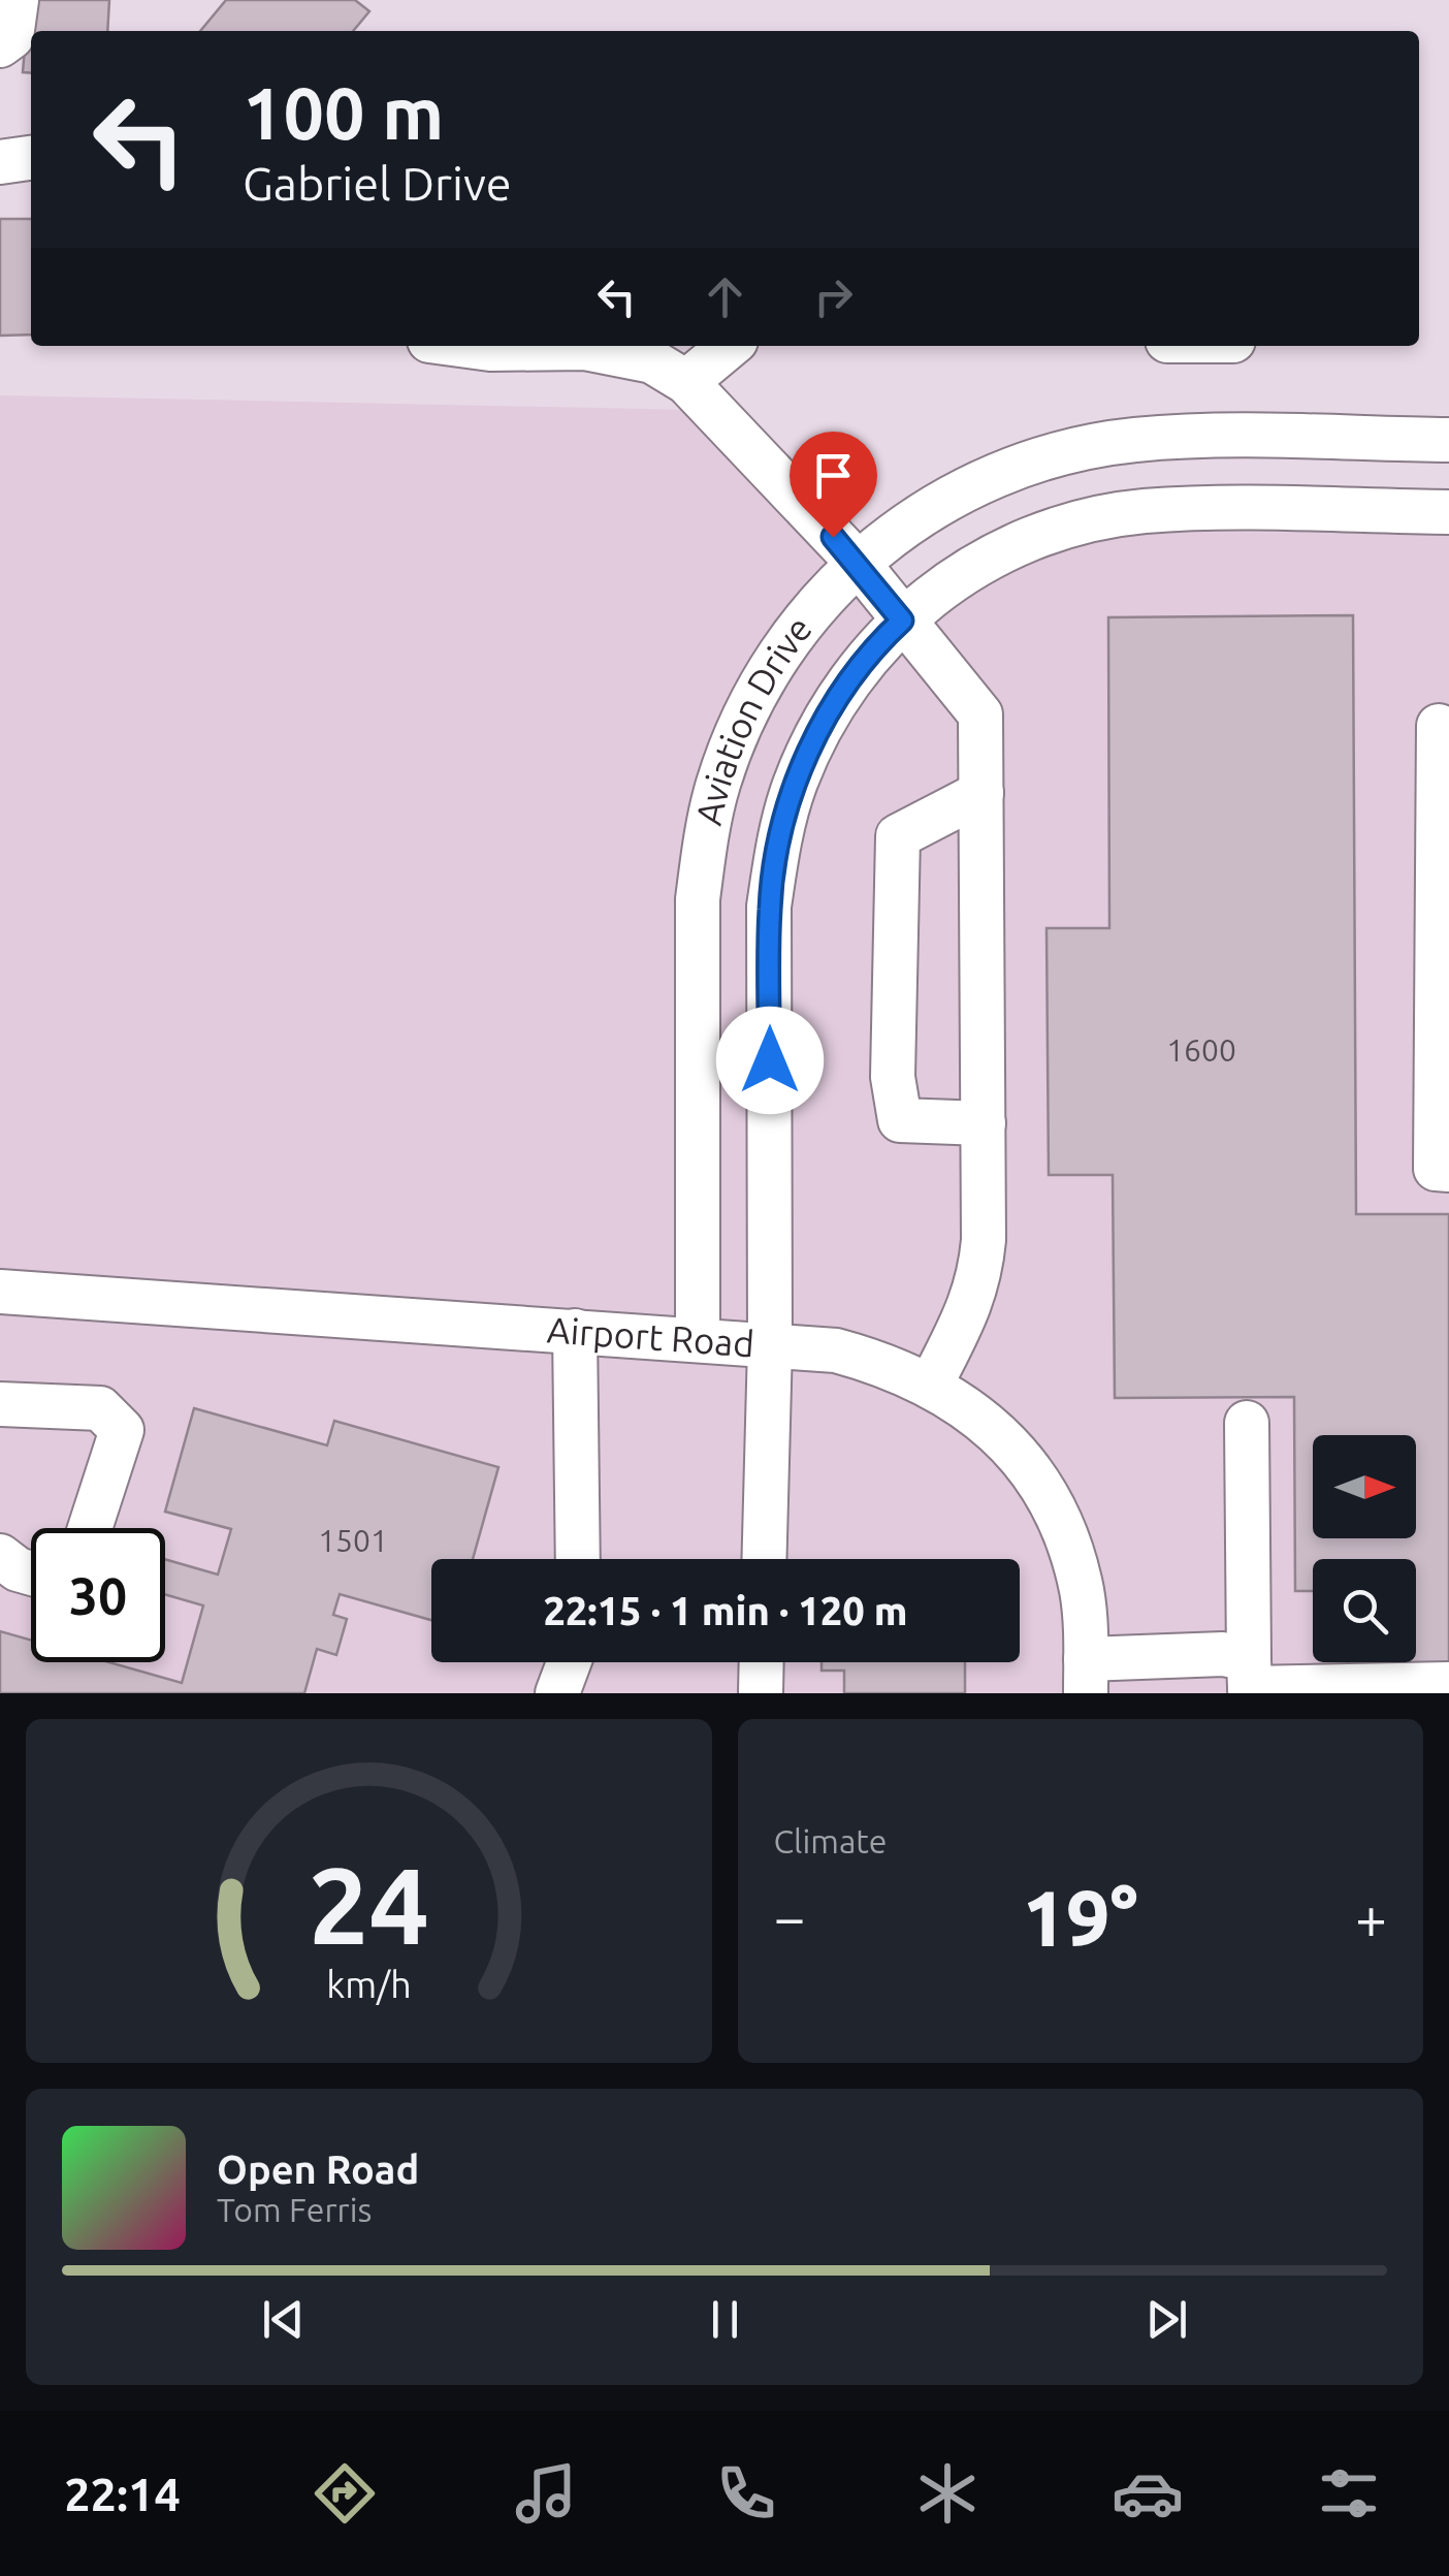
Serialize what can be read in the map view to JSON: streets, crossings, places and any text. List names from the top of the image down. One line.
{"streets":{"street":["Aviation Drive","Airport Road"]},"crossings":[["Aviation Drive","Airport Road"]],"house_numbers":["1600","1501"],"north":"right","page":{"turn":["100 m","Gabriel Drive"],"limit":"30","trip":"22:15 · 1 min · 120 m","tile":"Climate","heat":["−","19°","+"],"song":["Open Road","Tom Ferris"],"tabs":"22:14","gauge":["24","km/h"]}}
